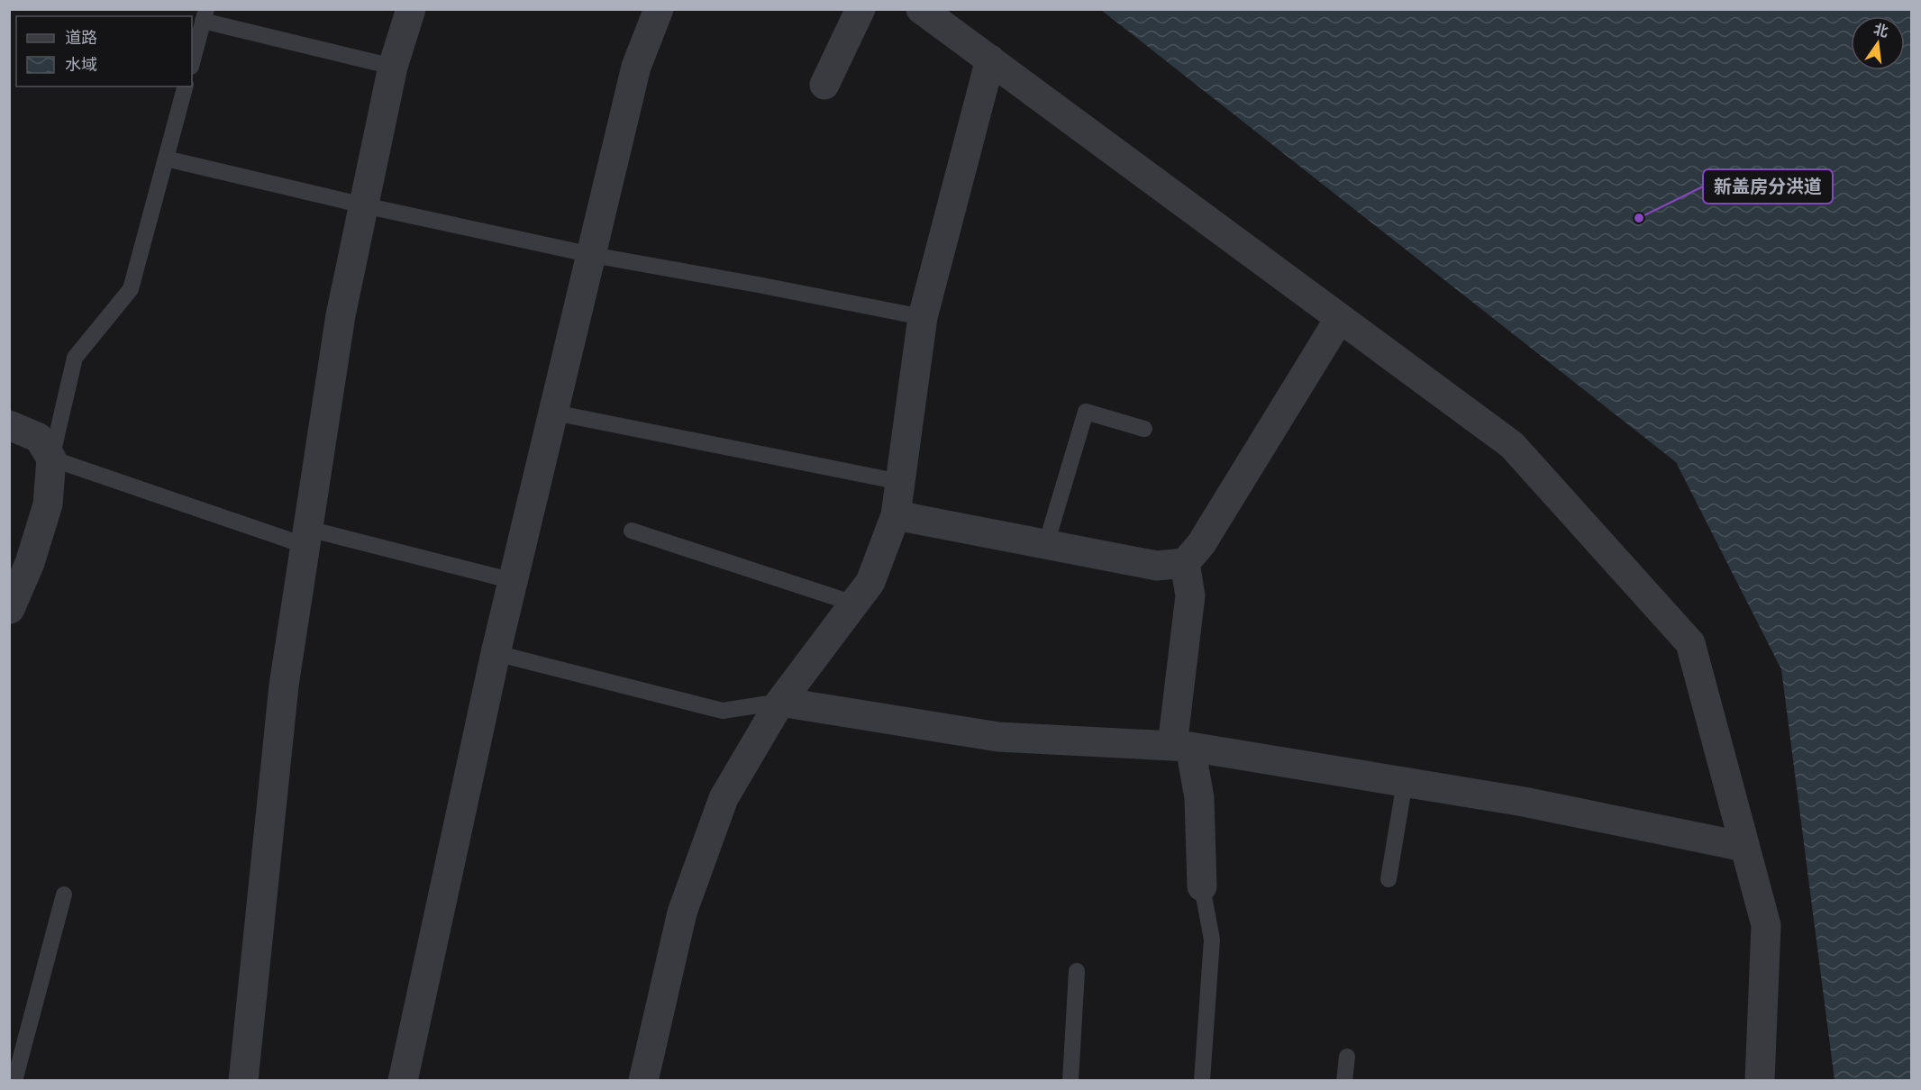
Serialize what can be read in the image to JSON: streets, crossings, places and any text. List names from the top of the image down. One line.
{"places":["新盖房分洪道"],"legend":["道路","水域"],"north":"top"}
